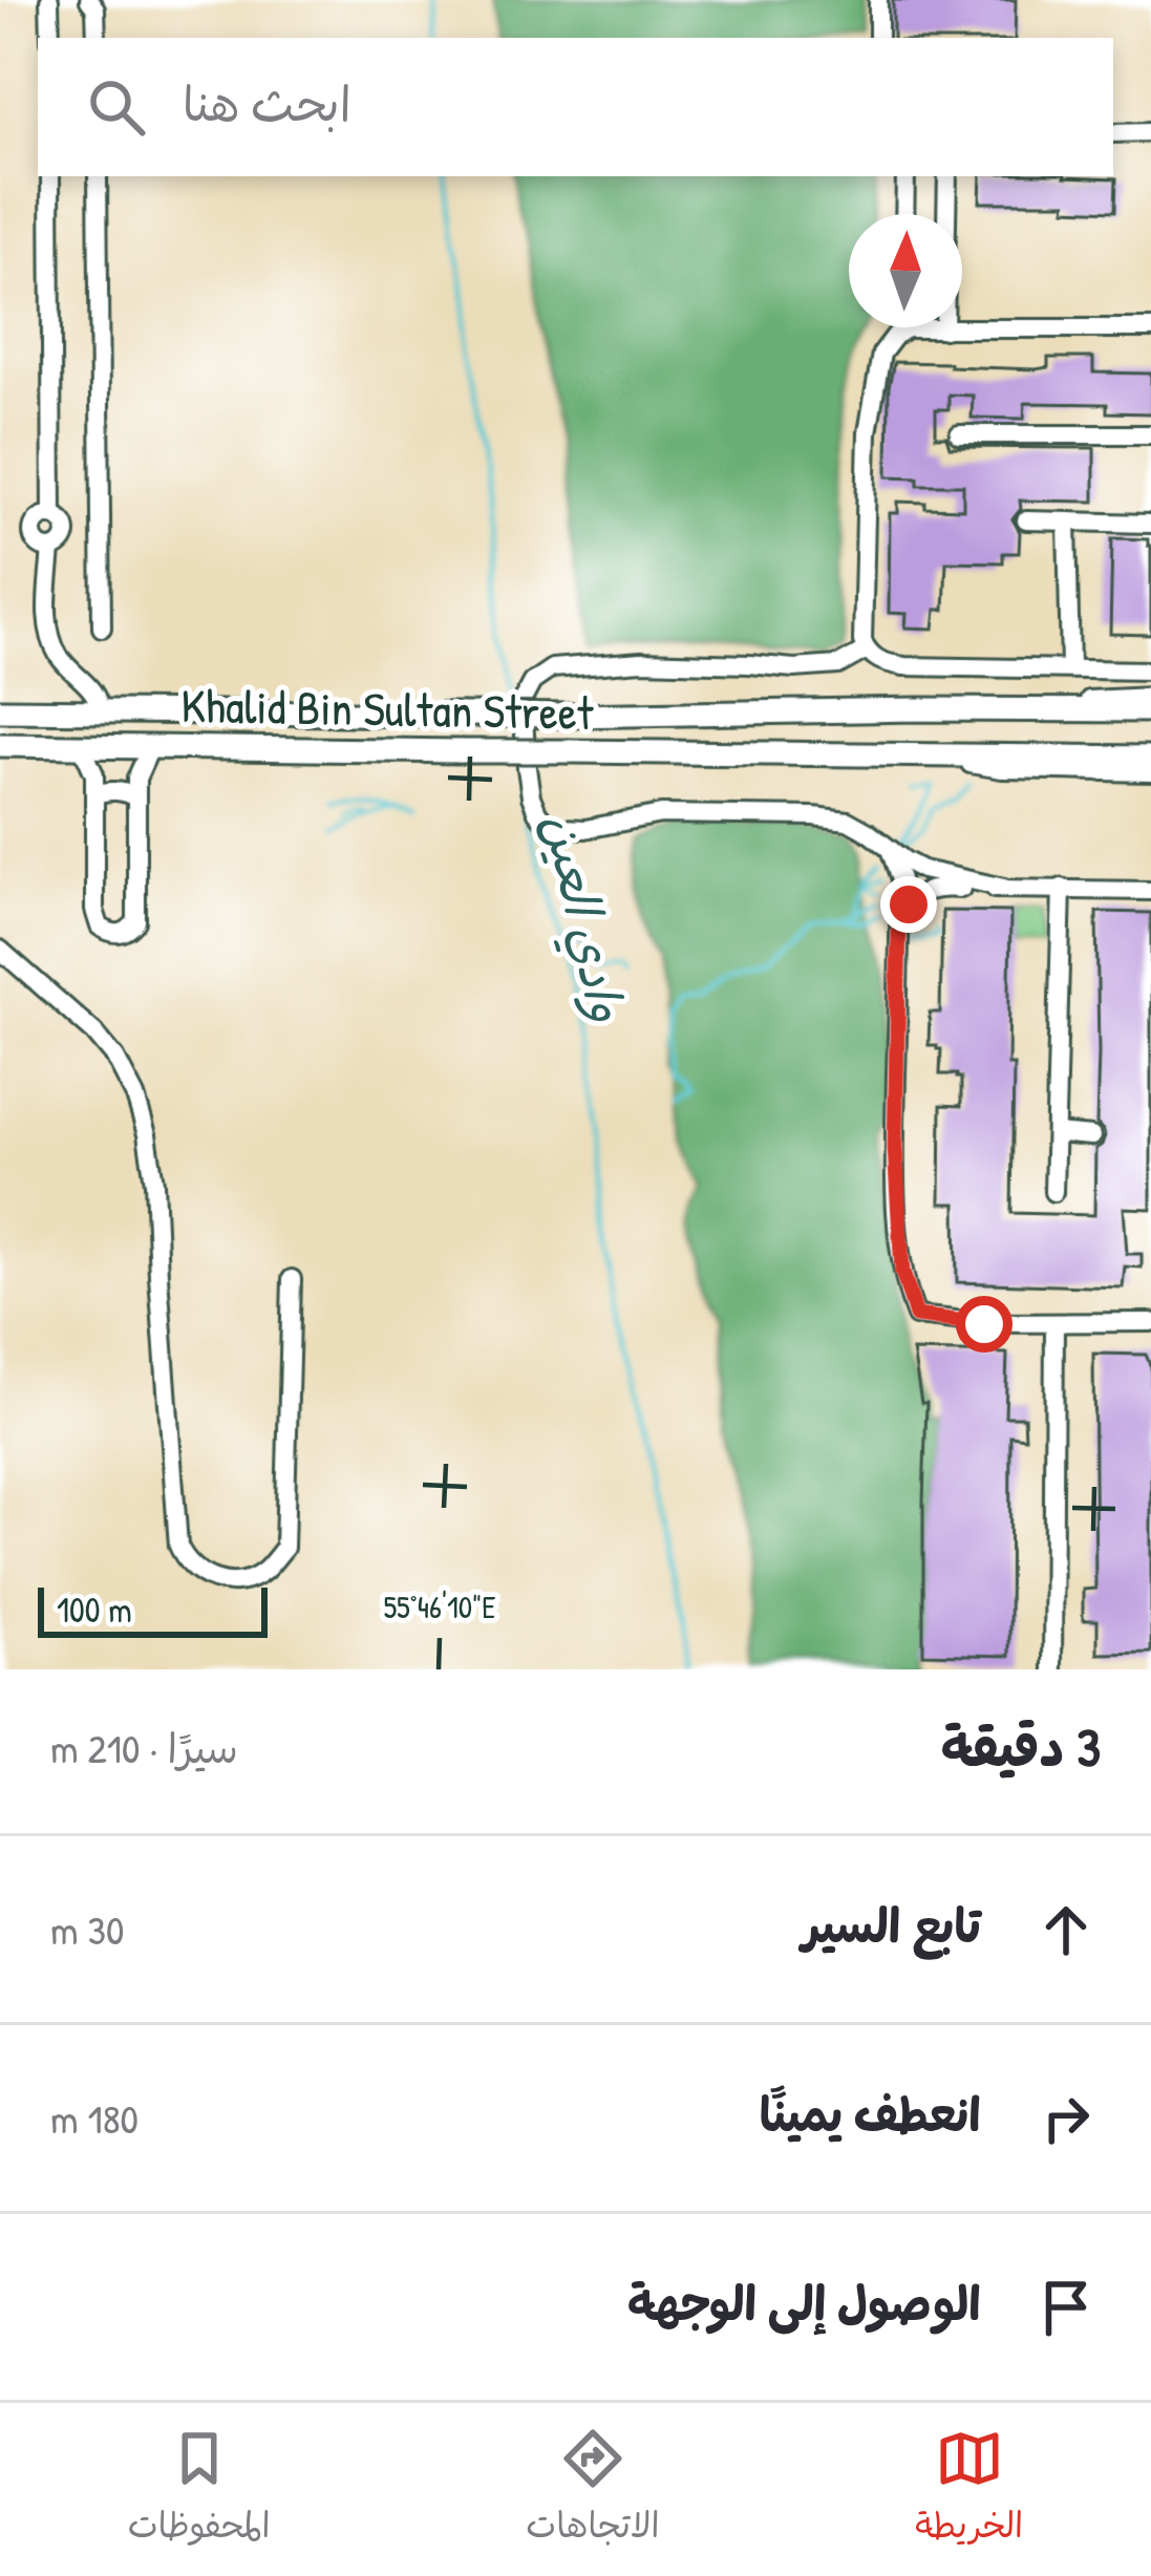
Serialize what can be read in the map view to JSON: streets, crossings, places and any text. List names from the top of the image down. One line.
{"streets":{"main road":["Khalid Bin Sultan Street"]},"water":["وادي العين"],"scale_bar":"100 m","north":"top","page":{"search":"ابحث هنا","scale":"100 m","heading":["3 دقيقة","سيرًا · 210 m"],"list":[["تابع السير","30 m"],["انعطف يمينًا","180 m"],"الوصول إلى الوجهة"],"nav":["الخريطة","الاتجاهات","المحفوظات"]},"coordinates":["55°46'10\"E"]}
